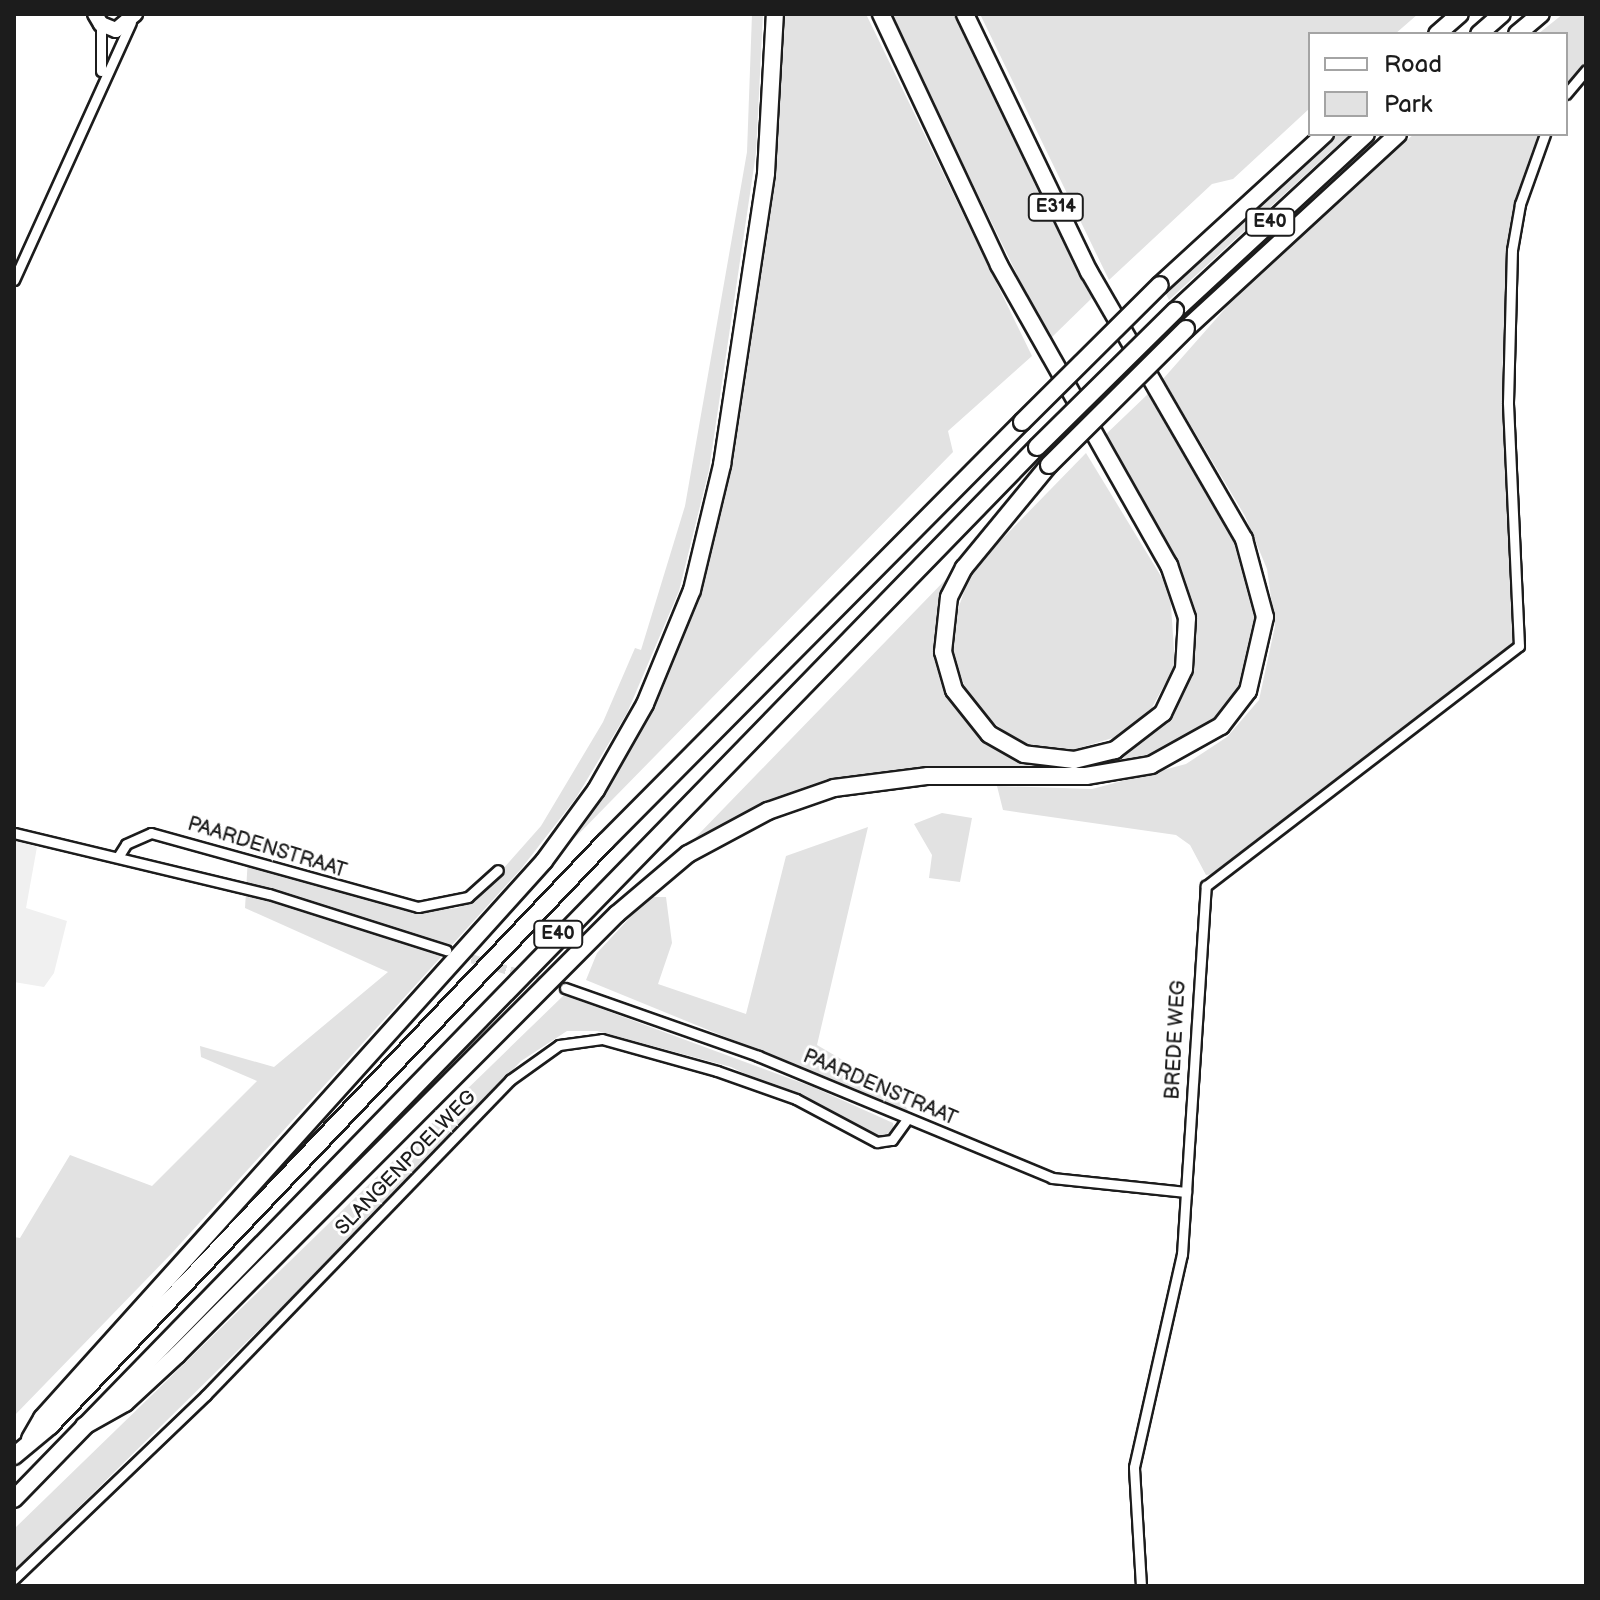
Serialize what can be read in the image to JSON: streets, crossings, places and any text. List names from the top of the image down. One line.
{"streets":{"highway":["E314","E40"],"street":["PAARDENSTRAAT","BREDE WEG","SLANGENPOELWEG"]},"crossings":[["E314","E40"],["PAARDENSTRAAT","BREDE WEG"],["PAARDENSTRAAT","SLANGENPOELWEG"]],"legend":["Road","Park"]}
